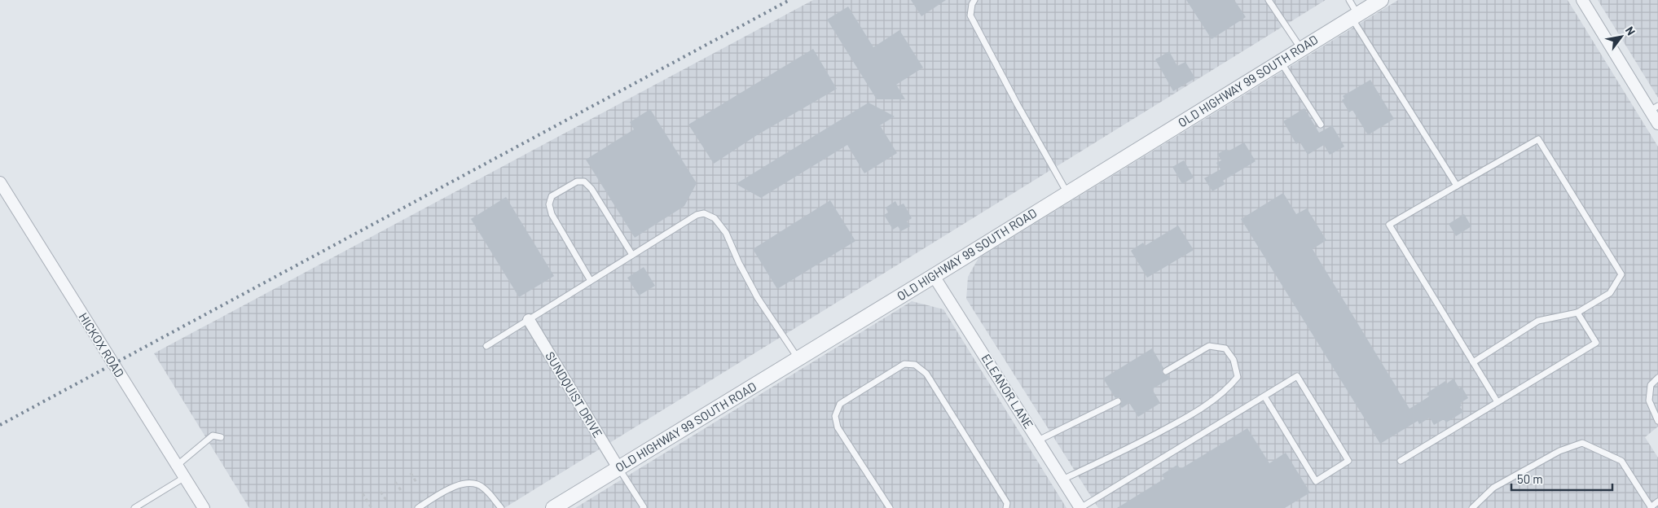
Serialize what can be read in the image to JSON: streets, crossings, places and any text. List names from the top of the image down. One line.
{"streets":{"street":["OLD HIGHWAY 99 SOUTH ROAD","HICKOX ROAD","ELEANOR LANE","SUNDQUIST DRIVE"]},"crossings":[["OLD HIGHWAY 99 SOUTH ROAD","ELEANOR LANE"],["OLD HIGHWAY 99 SOUTH ROAD","SUNDQUIST DRIVE"]],"scale_bar":"50 m","north":"top right"}
